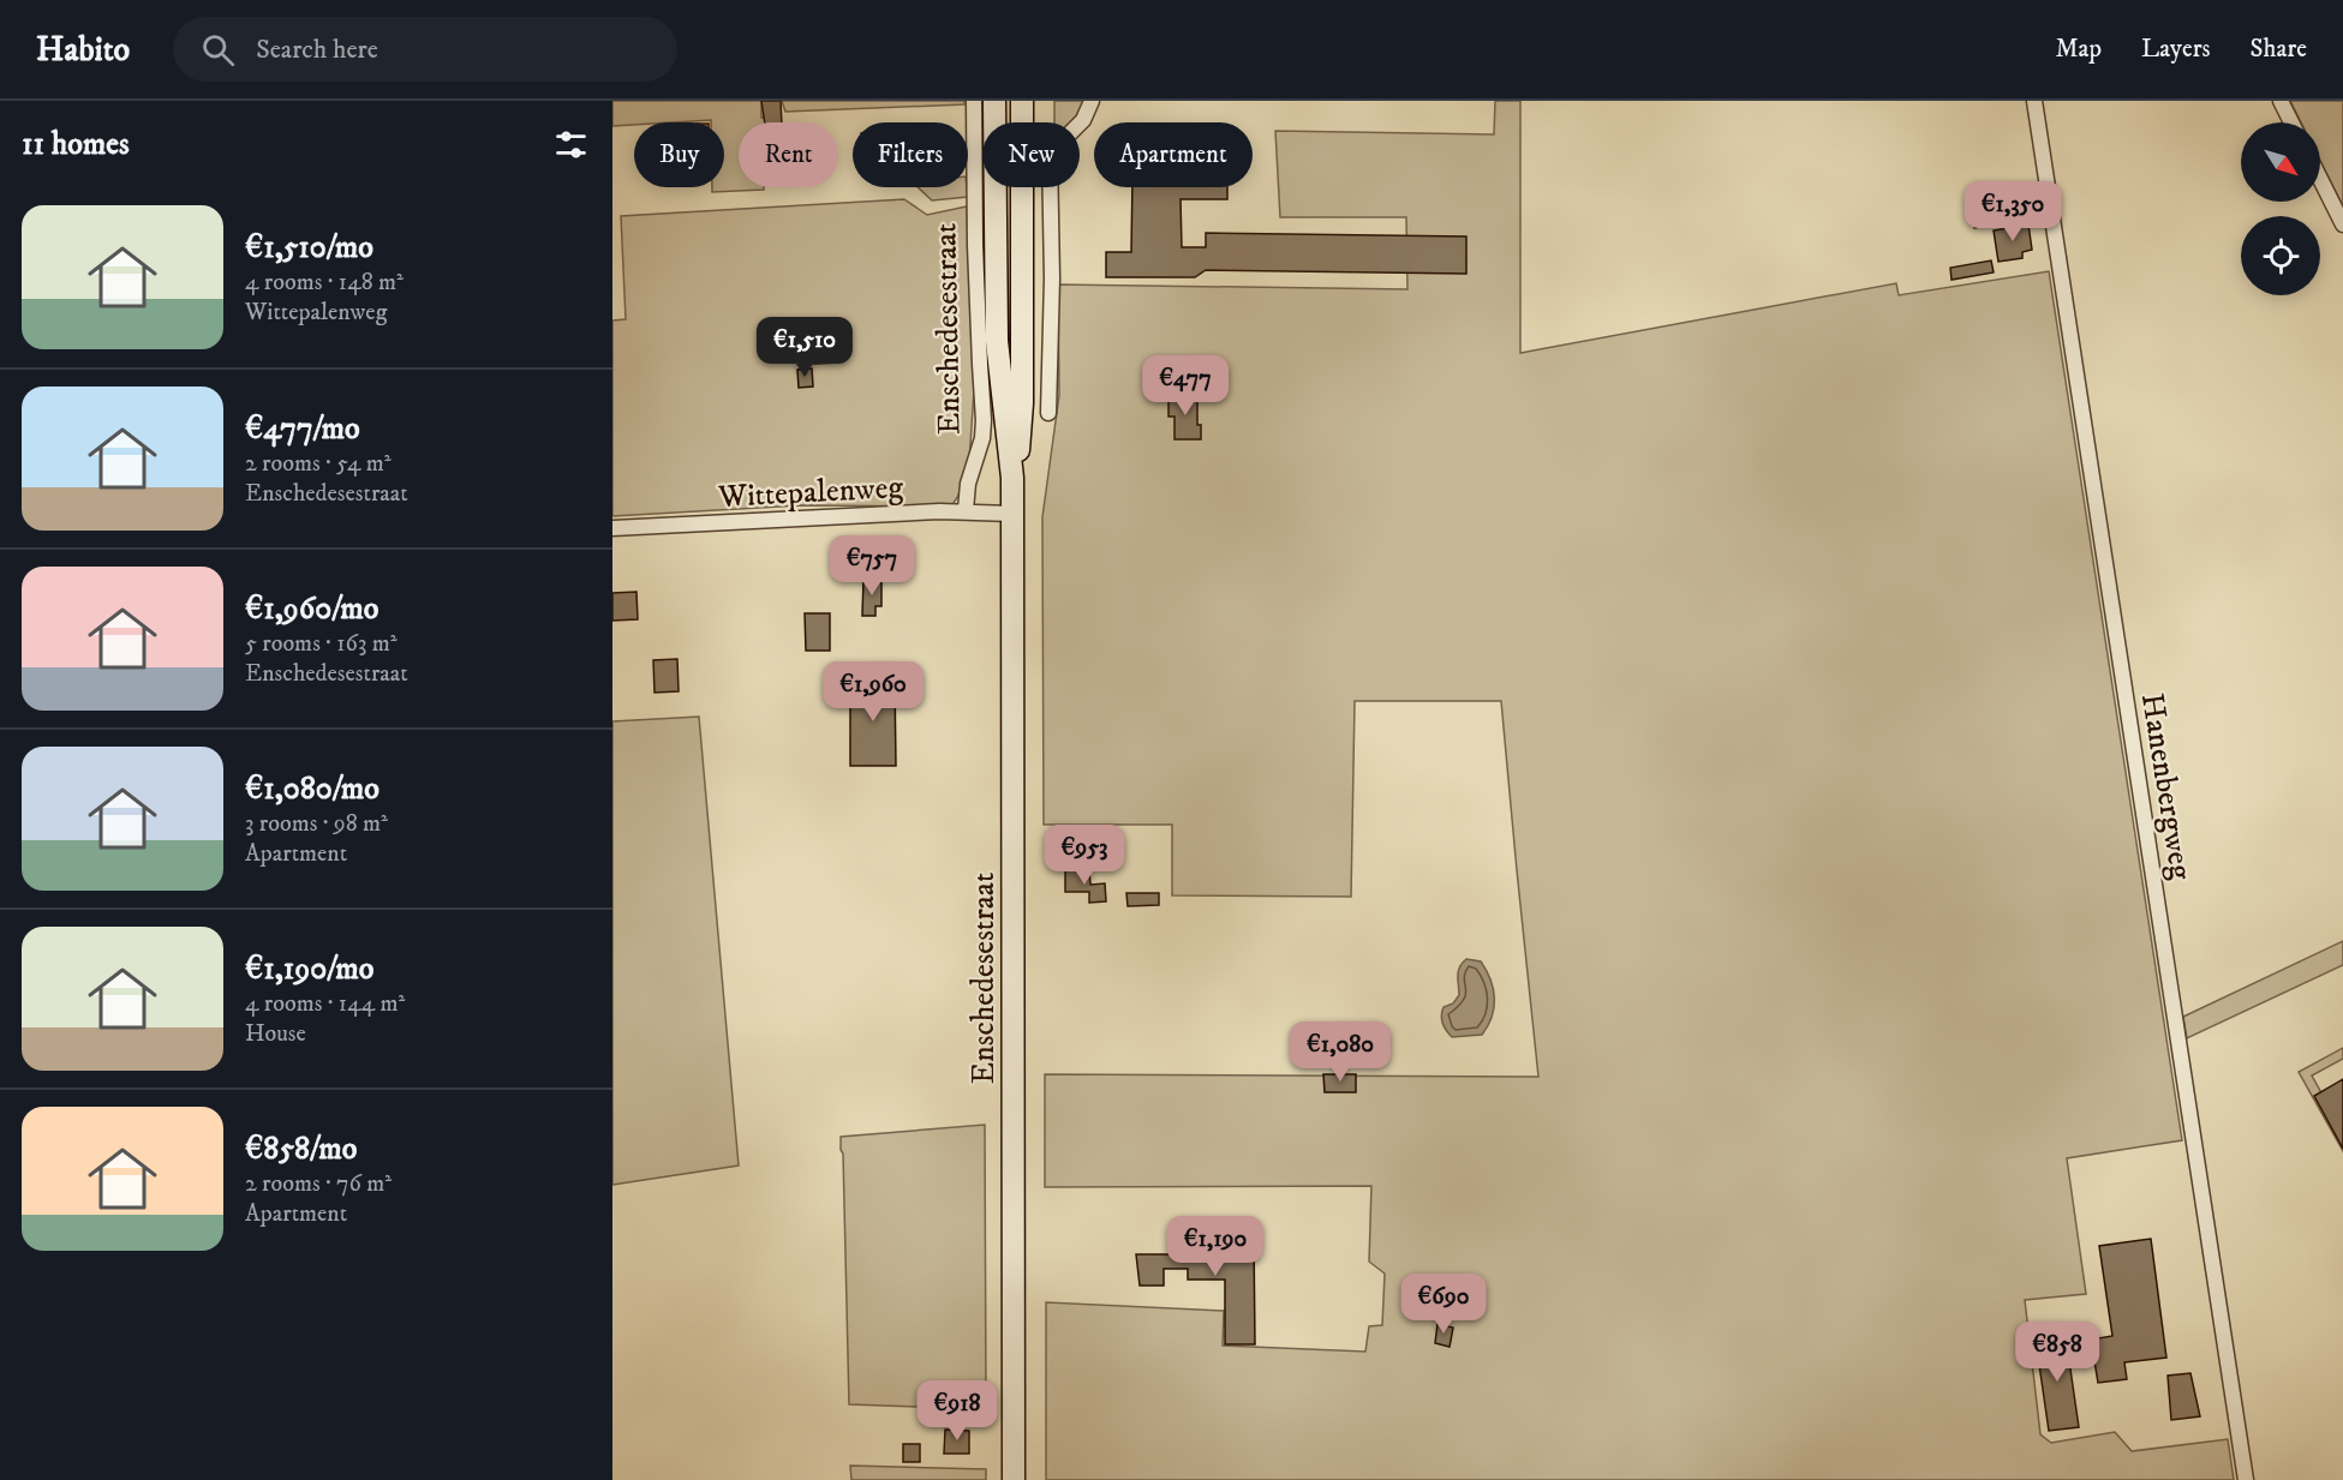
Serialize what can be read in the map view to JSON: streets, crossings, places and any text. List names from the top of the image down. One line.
{"streets":{"street":["Enschedesestraat","Wittepalenweg","Hanenbergweg"]},"crossings":[["Enschedesestraat","Wittepalenweg"]],"north":"bottom right","page":{"header":"Habito","search":"Search here","nav":["Map","Layers","Share"],"heading":"11 homes","chip":["Buy","Rent","Filters","New","Apartment"],"price":["€1,350","€1,510","€477","€757","€1,960","€953","€1,080","€1,190","€690","€858","€918"],"list":[{"name":"€1,510/mo","note":"4 rooms · 148 m² · Wittepalenweg"},{"name":"€477/mo","note":"2 rooms · 54 m² · Enschedesestraat"},{"name":"€1,960/mo","note":"5 rooms · 163 m² · Enschedesestraat"},{"name":"€1,080/mo","note":"3 rooms · 98 m² · Apartment"},{"name":"€1,190/mo","note":"4 rooms · 144 m² · House"},{"name":"€858/mo","note":"2 rooms · 76 m² · Apartment"}]}}
